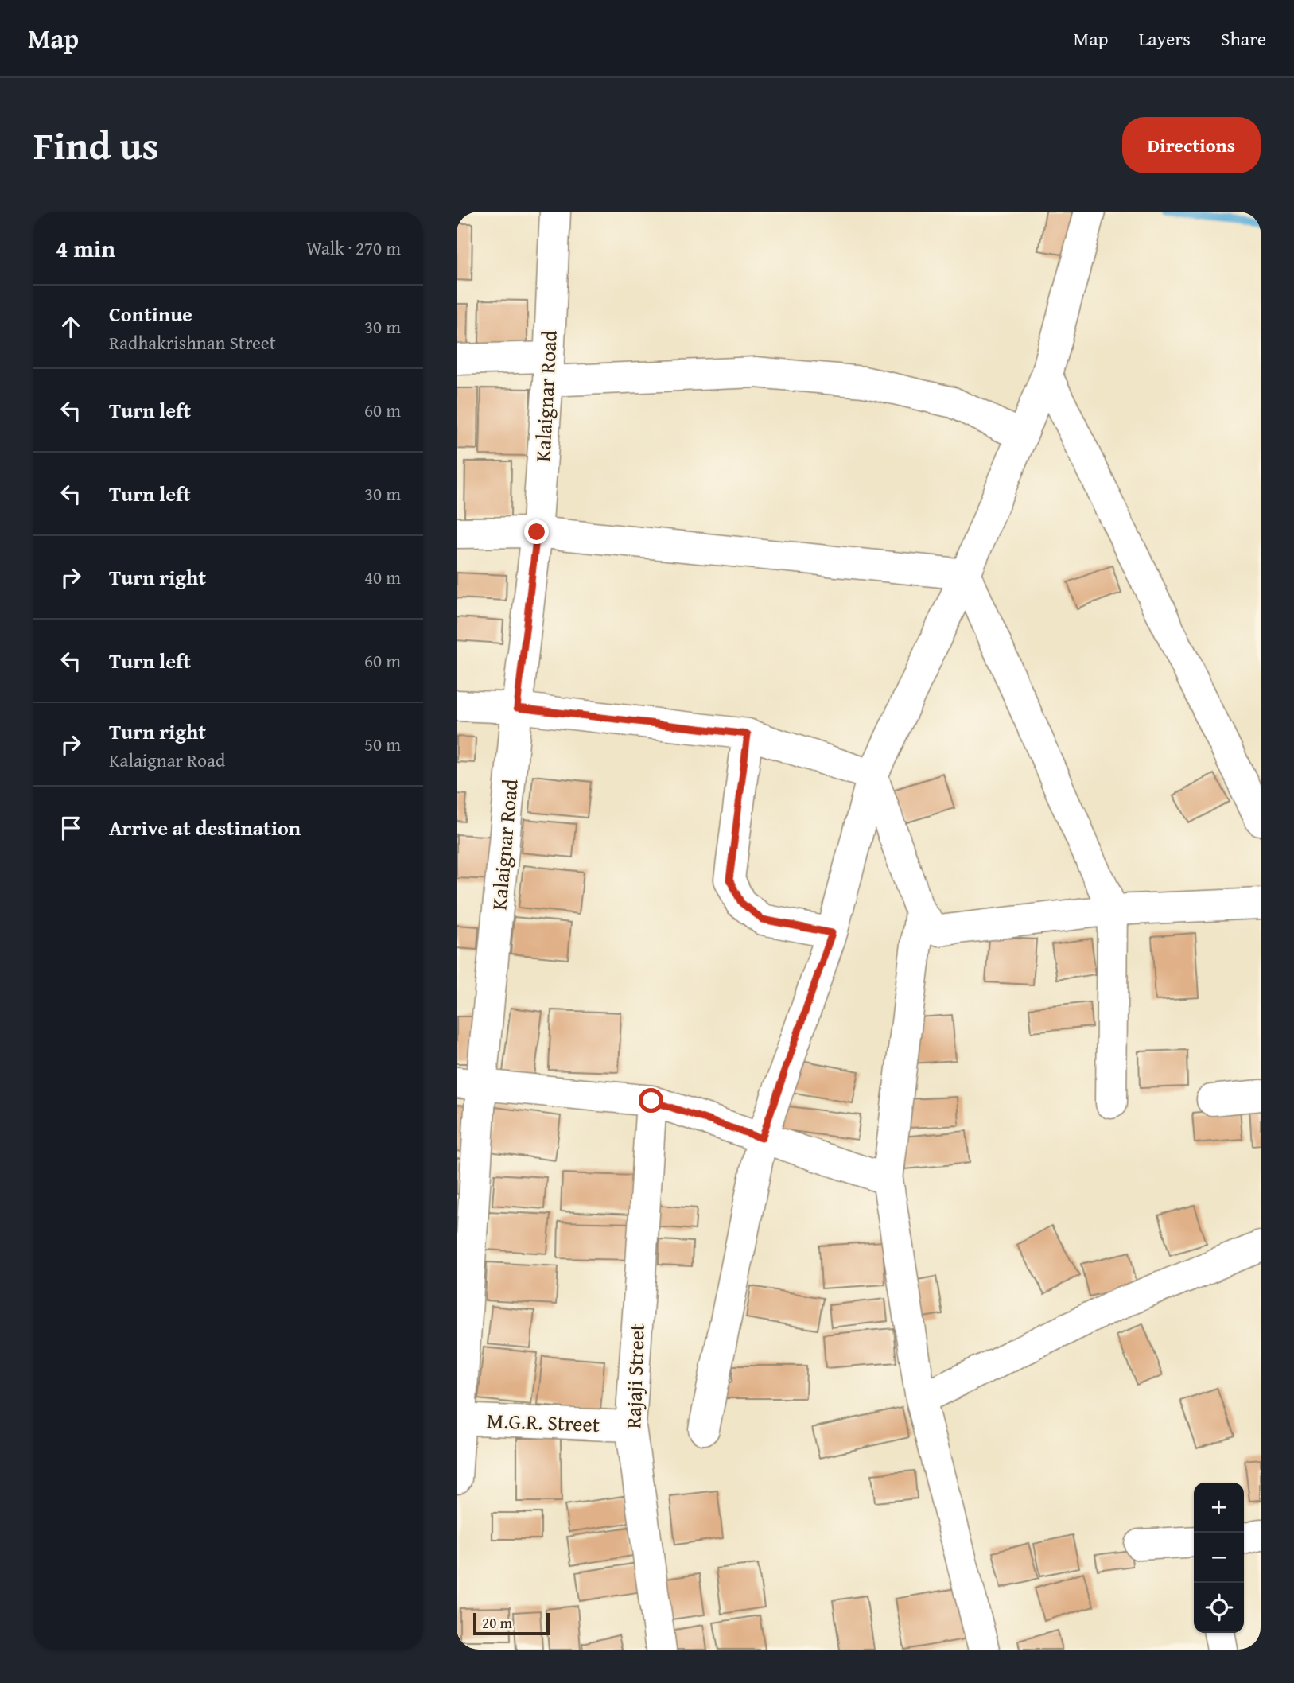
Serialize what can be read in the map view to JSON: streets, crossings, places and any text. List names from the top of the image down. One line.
{"streets":{"street":["Kalaignar Road","Rajaji Street","M.G.R. Street"]},"crossings":[["Kalaignar Road","M.G.R. Street"],["Rajaji Street","M.G.R. Street"]],"scale_bar":"20 m","page":{"header":"Map","nav":["Map","Layers","Share"],"title":"Find us","buttons":"Directions","heading":["4 min","Walk · 270 m"],"list":[["Continue","Radhakrishnan Street","30 m"],["Turn left","60 m"],["Turn left","30 m"],["Turn right","40 m"],["Turn left","60 m"],["Turn right","Kalaignar Road","50 m"],"Arrive at destination"],"map_buttons":["+","−"],"scale":"20 m"}}
